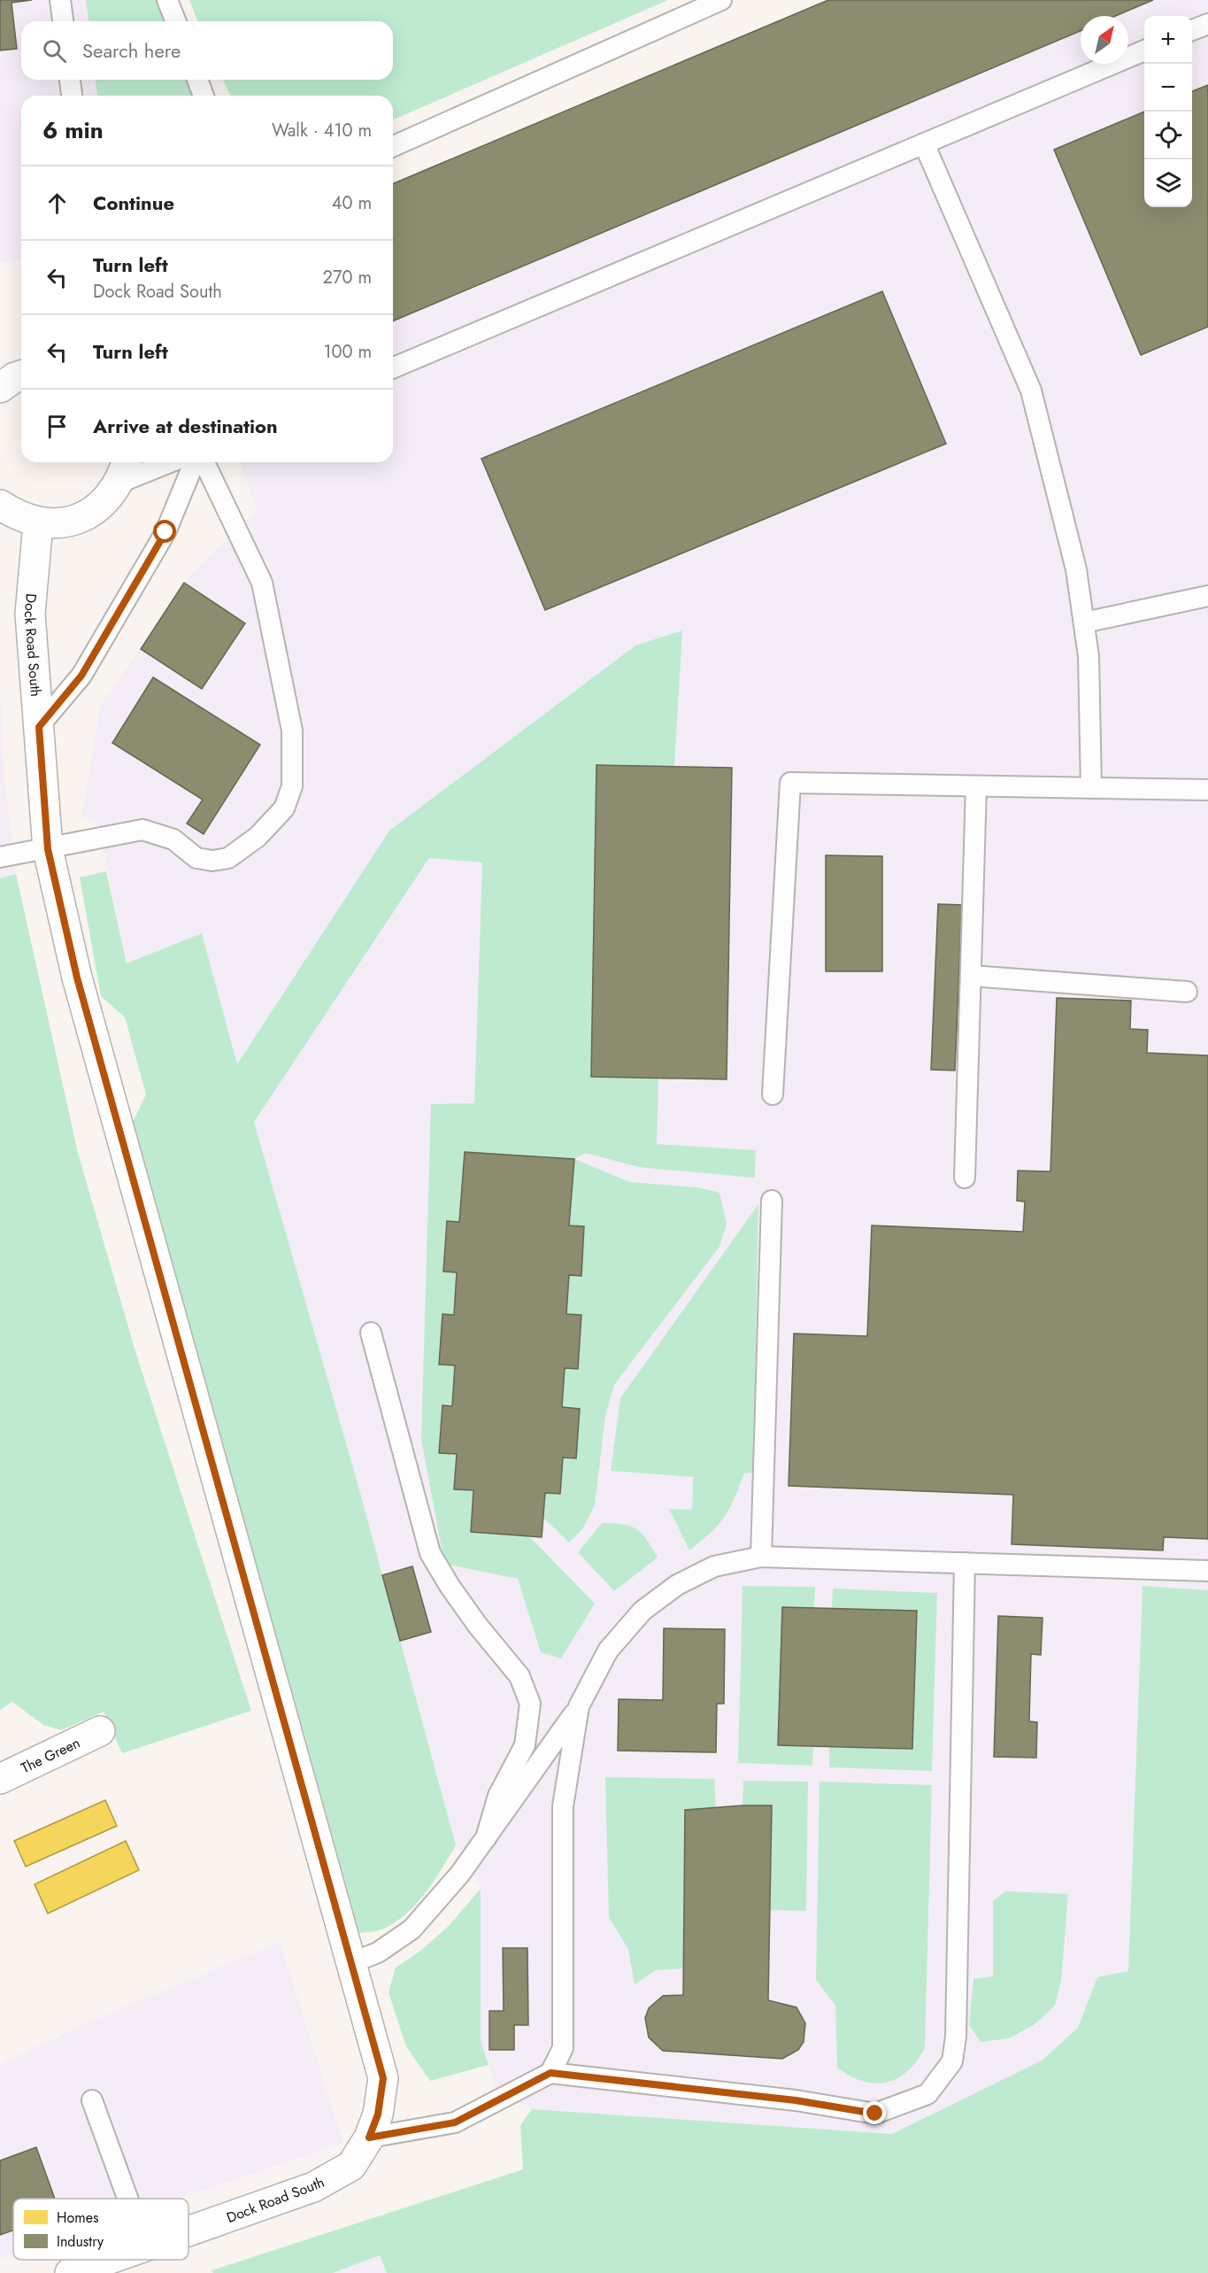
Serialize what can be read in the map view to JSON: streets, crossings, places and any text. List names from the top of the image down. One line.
{"streets":{"street":["Dock Road South","The Green"]},"legend":["Homes","Industry"],"north":"top right","page":{"map_buttons":["+","−"],"search":"Search here","heading":["6 min","Walk · 410 m"],"list":[["Continue","40 m"],["Turn left","Dock Road South","270 m"],["Turn left","100 m"],"Arrive at destination"]}}
